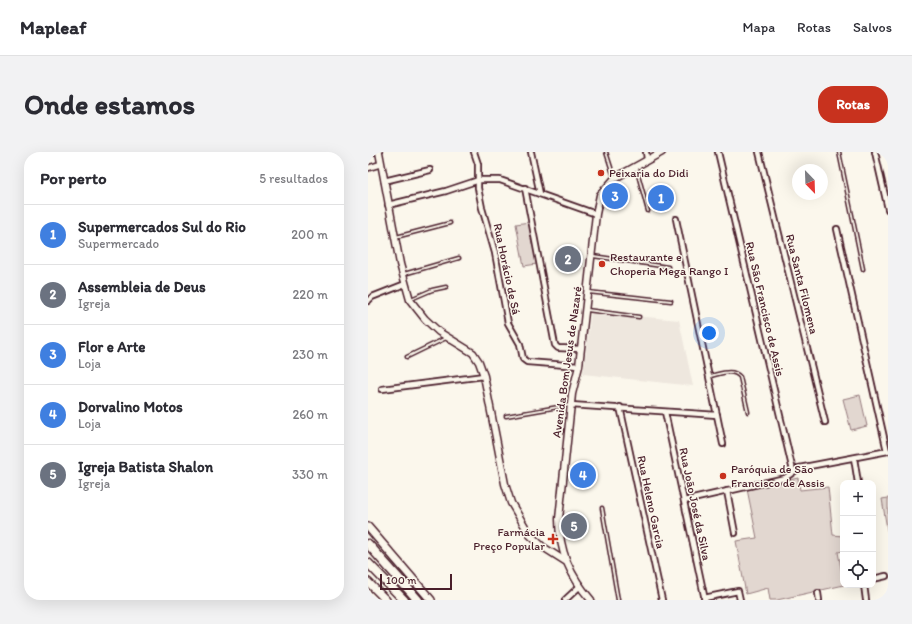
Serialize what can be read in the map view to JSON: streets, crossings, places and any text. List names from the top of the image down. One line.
{"streets":{"main road":["Avenida Bom Jesus de Nazaré"],"street":["Rua Horácio de Sá","Rua Santa Filomena","Rua São Francisco de Assis","Rua Heleno Garcia","Rua João José da Silva"]},"crossings":[["Rua Horácio de Sá","Avenida Bom Jesus de Nazaré"]],"places":{"other":["Peixaria do Didi","Restaurante e Choperia Mega Rango I","Paróquia de São Francisco de Assis"],"health":["Farmácia Preço Popular"]},"scale_bar":"100 m","north":"bottom right","page":{"header":"Mapleaf","nav":["Mapa","Rotas","Salvos"],"buttons":"Rotas","title":"Onde estamos","heading":["Por perto","5 resultados"],"pins":["3","1","2","4","5"],"list":[{"mark":"1","name":"Supermercados Sul do Rio","note":"Supermercado","value":"200 m"},{"mark":"2","name":"Assembleia de Deus","note":"Igreja","value":"220 m"},{"mark":"3","name":"Flor e Arte","note":"Loja","value":"230 m"},{"mark":"4","name":"Dorvalino Motos","note":"Loja","value":"260 m"},{"mark":"5","name":"Igreja Batista Shalon","note":"Igreja","value":"330 m"}],"map_buttons":["+","−"],"scale":"100 m"}}
